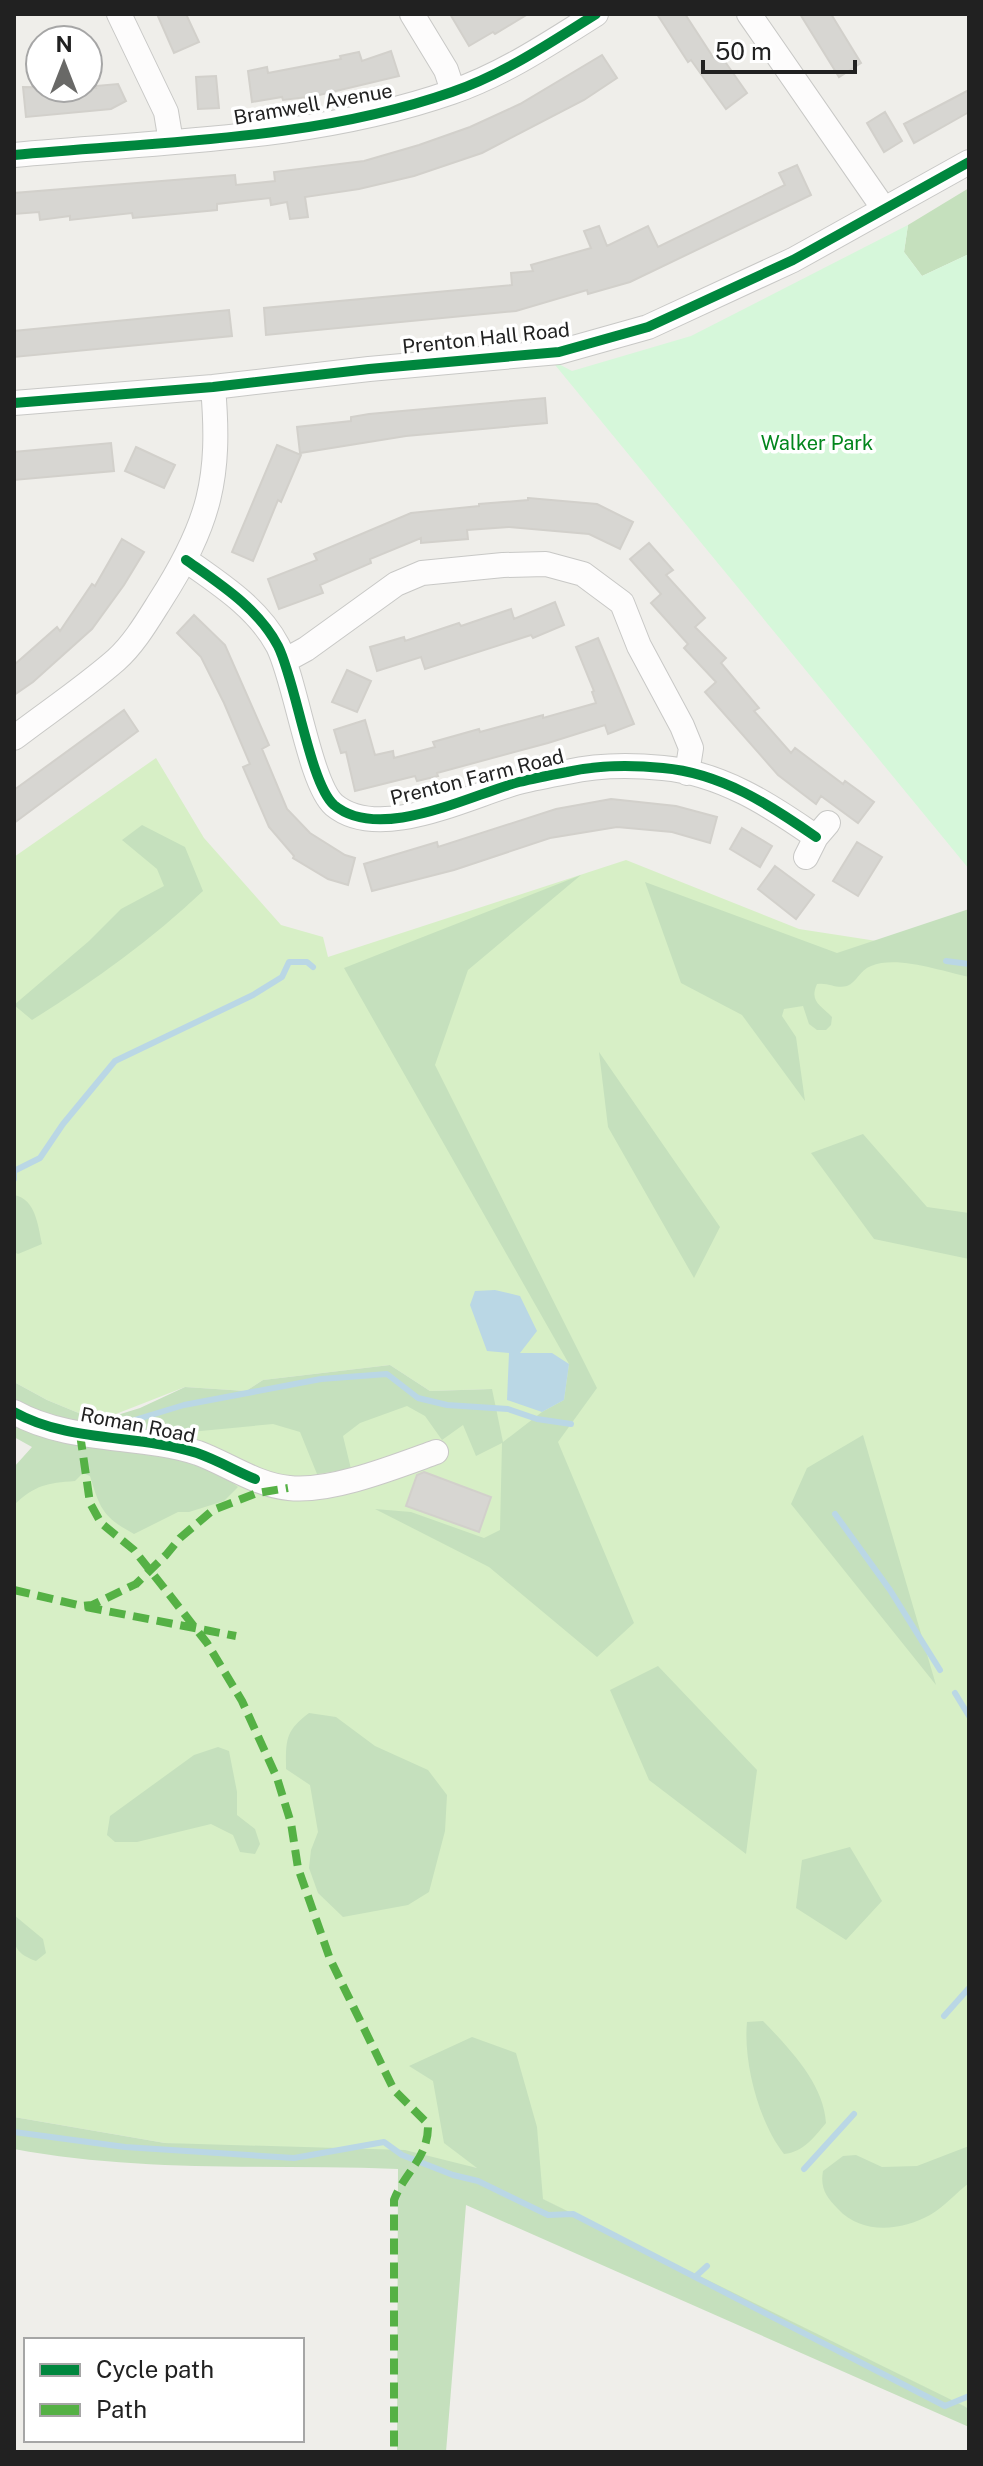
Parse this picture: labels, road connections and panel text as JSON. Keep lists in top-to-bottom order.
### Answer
{
  "streets": {
    "street": [
      "Bramwell Avenue",
      "Prenton Hall Road",
      "Prenton Farm Road",
      "Roman Road"
    ]
  },
  "parks": ["Walker Park"],
  "legend": ["Cycle path", "Path"],
  "scale_bar": "50 m",
  "north": "top"
}
